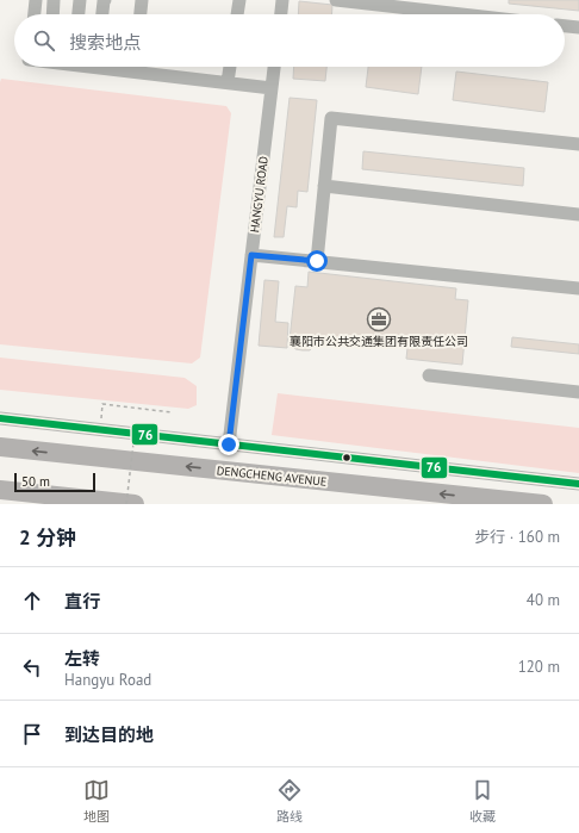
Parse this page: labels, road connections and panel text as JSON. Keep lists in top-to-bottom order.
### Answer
{
  "streets": {
    "highway": ["DENGCHENG AVENUE"],
    "street": ["HANGYU ROAD"]
  },
  "one_way": ["DENGCHENG AVENUE"],
  "places": {
    "office": ["襄阳市公共交通集团有限责任公司"]
  },
  "lines": ["transit line 76"],
  "scale_bar": "50 m",
  "page": {
    "search": "搜索地点",
    "scale": "50 m",
    "heading": ["2 分钟", "步行 · 160 m"],
    "list": [
      ["直行", "40 m"],
      ["左转", "Hangyu Road", "120 m"],
      "到达目的地"
    ],
    "nav": ["地图", "路线", "收藏"]
  }
}
